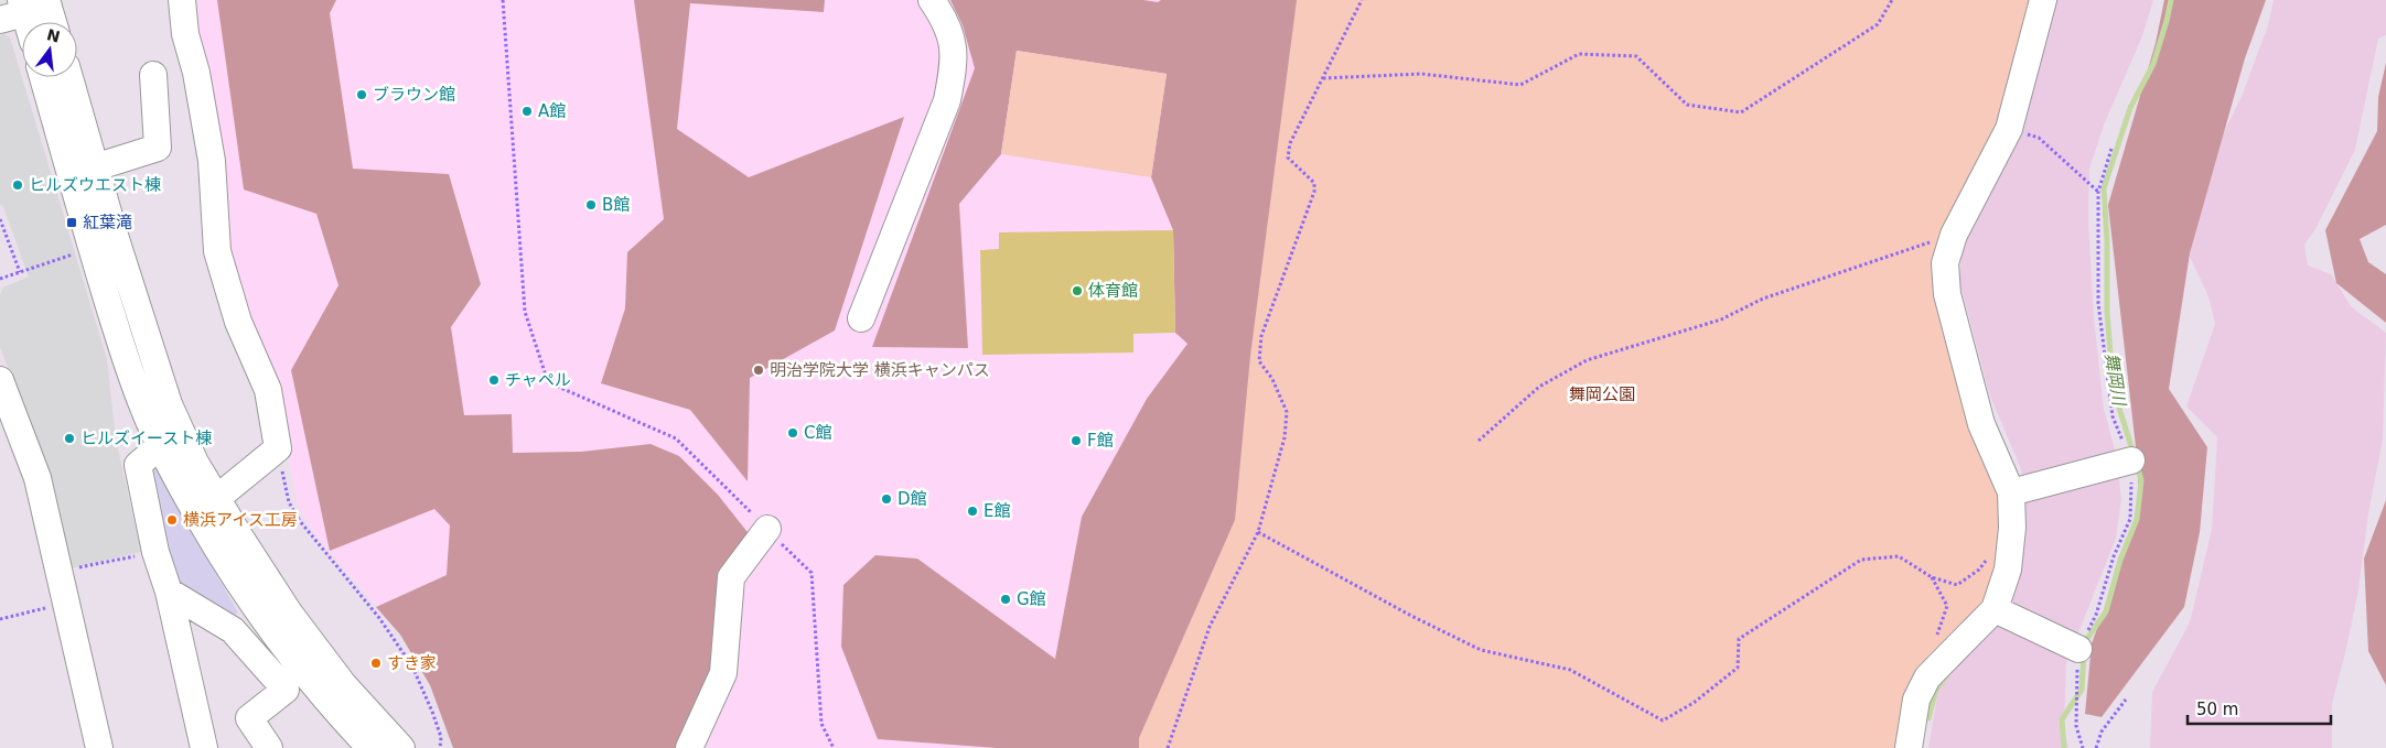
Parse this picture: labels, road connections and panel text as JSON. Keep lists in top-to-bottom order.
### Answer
{
  "water": ["舞岡川"],
  "parks": ["舞岡公園"],
  "places": {
    "other": [
      "ブラウン館",
      "A館",
      "ヒルズウエスト棟",
      "B館",
      "体育館",
      "明治学院大学 横浜キャンパス",
      "チャペル",
      "C館",
      "ヒルズイースト棟",
      "F館",
      "D館",
      "E館",
      "横浜アイス工房",
      "G館",
      "すき家"
    ],
    "transit": ["紅葉滝"]
  },
  "scale_bar": "50 m",
  "north": "top"
}
